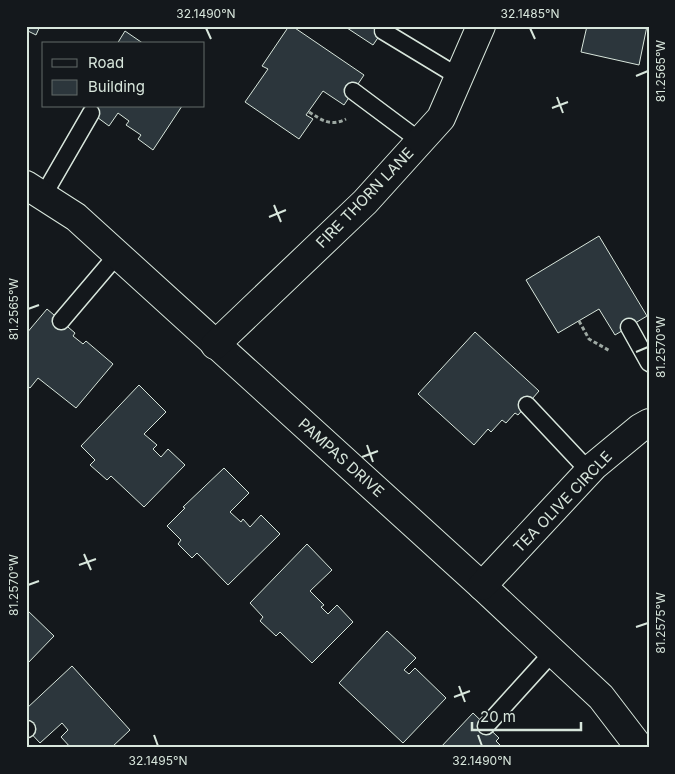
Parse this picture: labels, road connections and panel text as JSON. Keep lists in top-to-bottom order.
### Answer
{
  "streets": {
    "street": ["FIRE THORN LANE", "PAMPAS DRIVE", "TEA OLIVE CIRCLE"]
  },
  "crossings": [
    ["FIRE THORN LANE", "PAMPAS DRIVE"],
    ["PAMPAS DRIVE", "TEA OLIVE CIRCLE"]
  ],
  "legend": ["Road", "Building"],
  "scale_bar": "20 m",
  "coordinates": [
    "32.1490°N",
    "32.1485°N",
    "81.2565°W",
    "81.2570°W",
    "81.2575°W",
    "32.1495°N"
  ]
}
